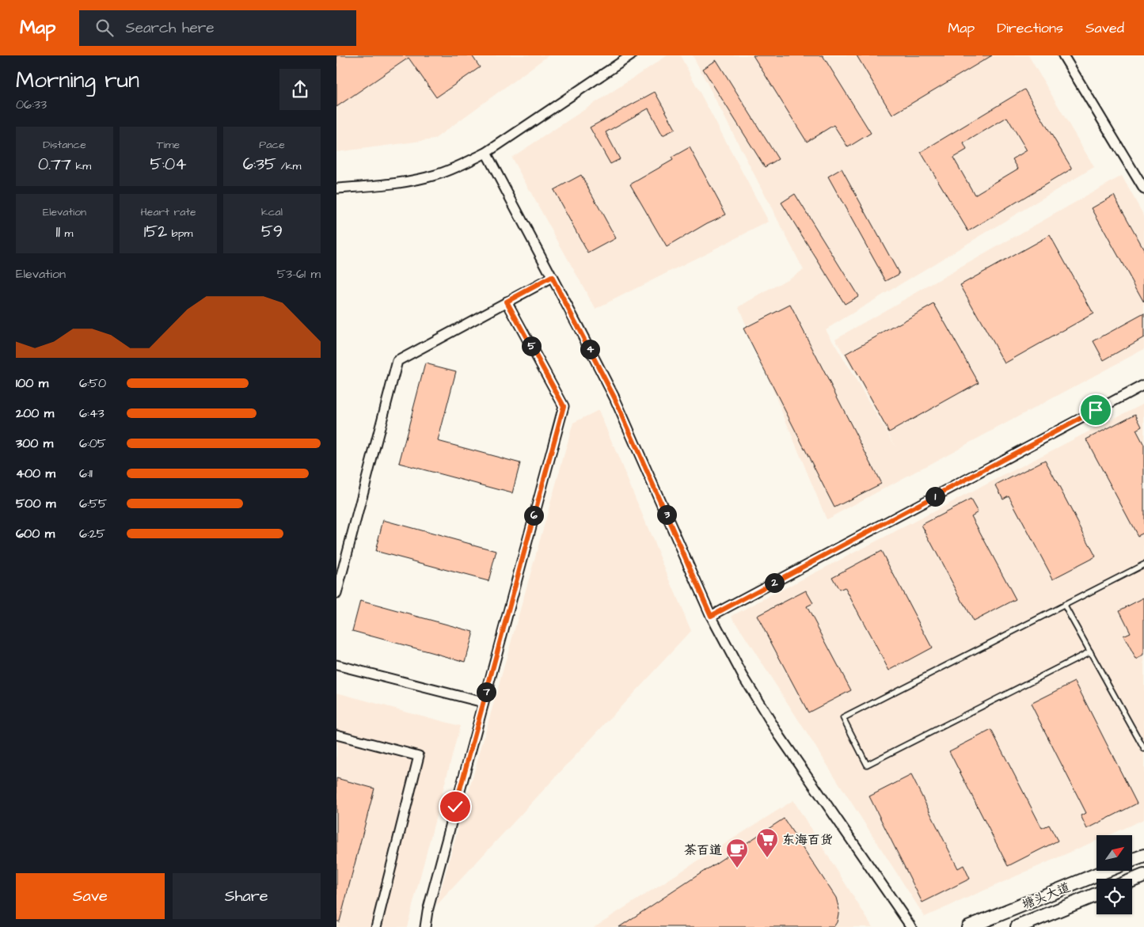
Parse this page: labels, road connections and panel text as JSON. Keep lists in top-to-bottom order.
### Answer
{
  "streets": {
    "main road": ["塘头大道"]
  },
  "places": {
    "supermarket": ["东海百货"],
    "cafe": ["茶百道"]
  },
  "north": "top right",
  "page": {
    "header": "Map",
    "search": "Search here",
    "nav": ["Map", "Directions", "Saved"],
    "heading": ["Morning run", "06:33"],
    "stats": [
      ["Distance", "0.77 km"],
      ["Time", "5:04"],
      ["Pace", "6:35 /km"],
      ["Elevation", "11 m"],
      ["Heart rate", "152 bpm"],
      ["kcal", "59"]
    ],
    "chart": ["Elevation", "53–61 m"],
    "pins": [
      "5",
      "4",
      "1",
      "3",
      "6",
      "2",
      "7"
    ],
    "list": [
      {
        "name": "100 m",
        "note": "6:50"
      },
      {
        "name": "200 m",
        "note": "6:43"
      },
      {
        "name": "300 m",
        "note": "6:05"
      },
      {
        "name": "400 m",
        "note": "6:11"
      },
      {
        "name": "500 m",
        "note": "6:55"
      },
      {
        "name": "600 m",
        "note": "6:25"
      }
    ],
    "buttons": ["Save", "Share"]
  }
}
